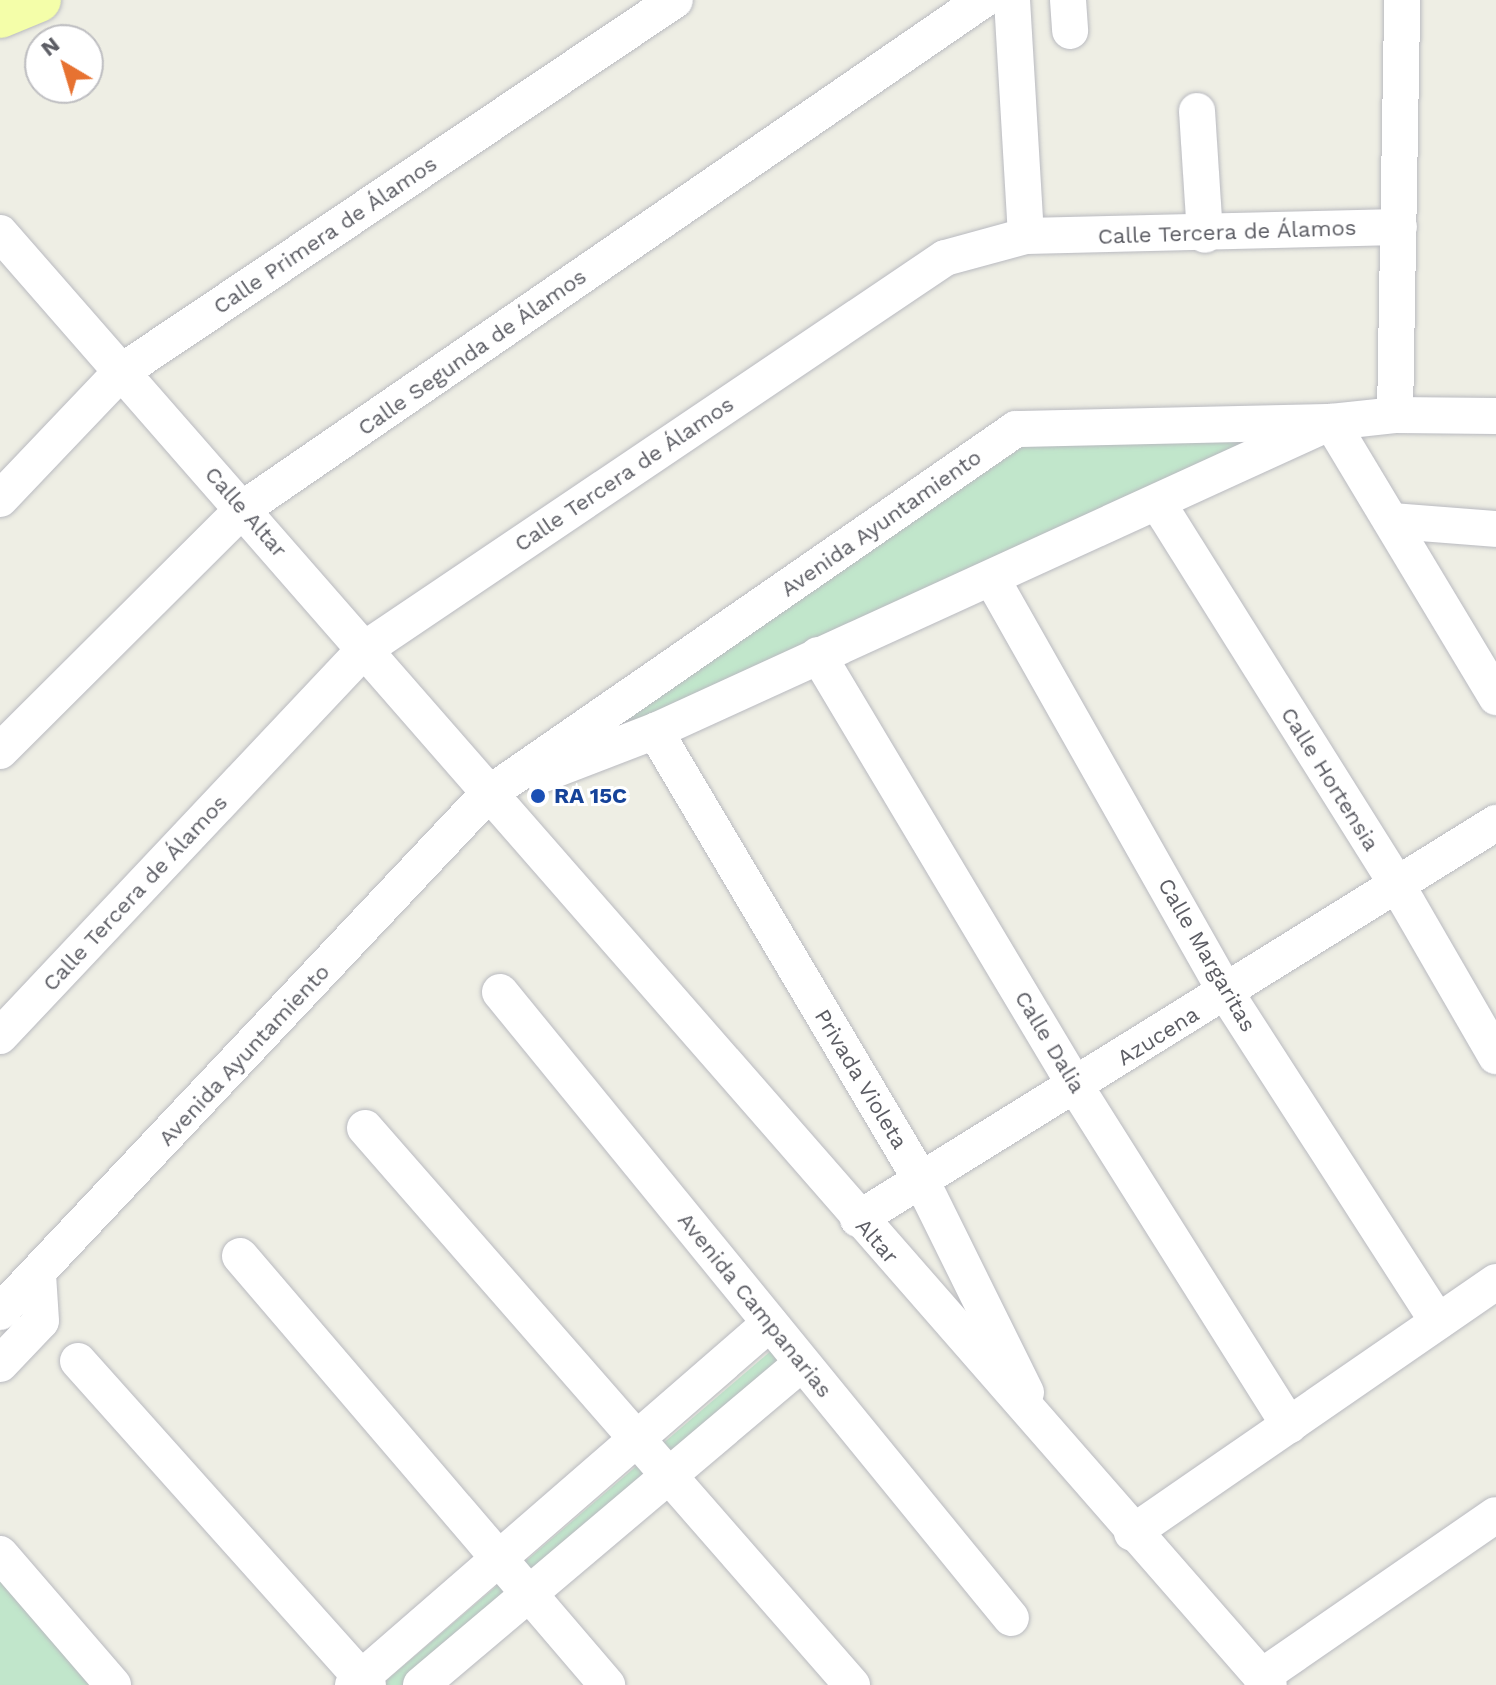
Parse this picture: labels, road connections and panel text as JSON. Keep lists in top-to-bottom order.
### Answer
{
  "streets": {
    "street": [
      "Calle Tercera de Álamos",
      "Calle Primera de Álamos",
      "Calle Segunda de Álamos",
      "Calle Altar",
      "Avenida Ayuntamiento",
      "Calle Hortensia",
      "Calle Margaritas",
      "Azucena",
      "Calle Dalia",
      "Privada Violeta",
      "Altar",
      "Avenida Campanarias"
    ]
  },
  "crossings": [
    ["Calle Tercera de Álamos", "Calle Altar"],
    ["Calle Primera de Álamos", "Calle Altar"],
    ["Calle Segunda de Álamos", "Calle Altar"],
    ["Calle Altar", "Avenida Ayuntamiento"],
    ["Calle Altar", "Altar"],
    ["Avenida Ayuntamiento", "Calle Hortensia"],
    ["Avenida Ayuntamiento", "Calle Margaritas"],
    ["Avenida Ayuntamiento", "Calle Dalia"],
    ["Avenida Ayuntamiento", "Privada Violeta"],
    ["Avenida Ayuntamiento", "Altar"],
    ["Calle Hortensia", "Azucena"],
    ["Calle Margaritas", "Azucena"],
    ["Azucena", "Calle Dalia"],
    ["Azucena", "Privada Violeta"],
    ["Azucena", "Altar"],
    ["Privada Violeta", "Altar"]
  ],
  "places": ["RA 15C"],
  "north": "top left"
}
